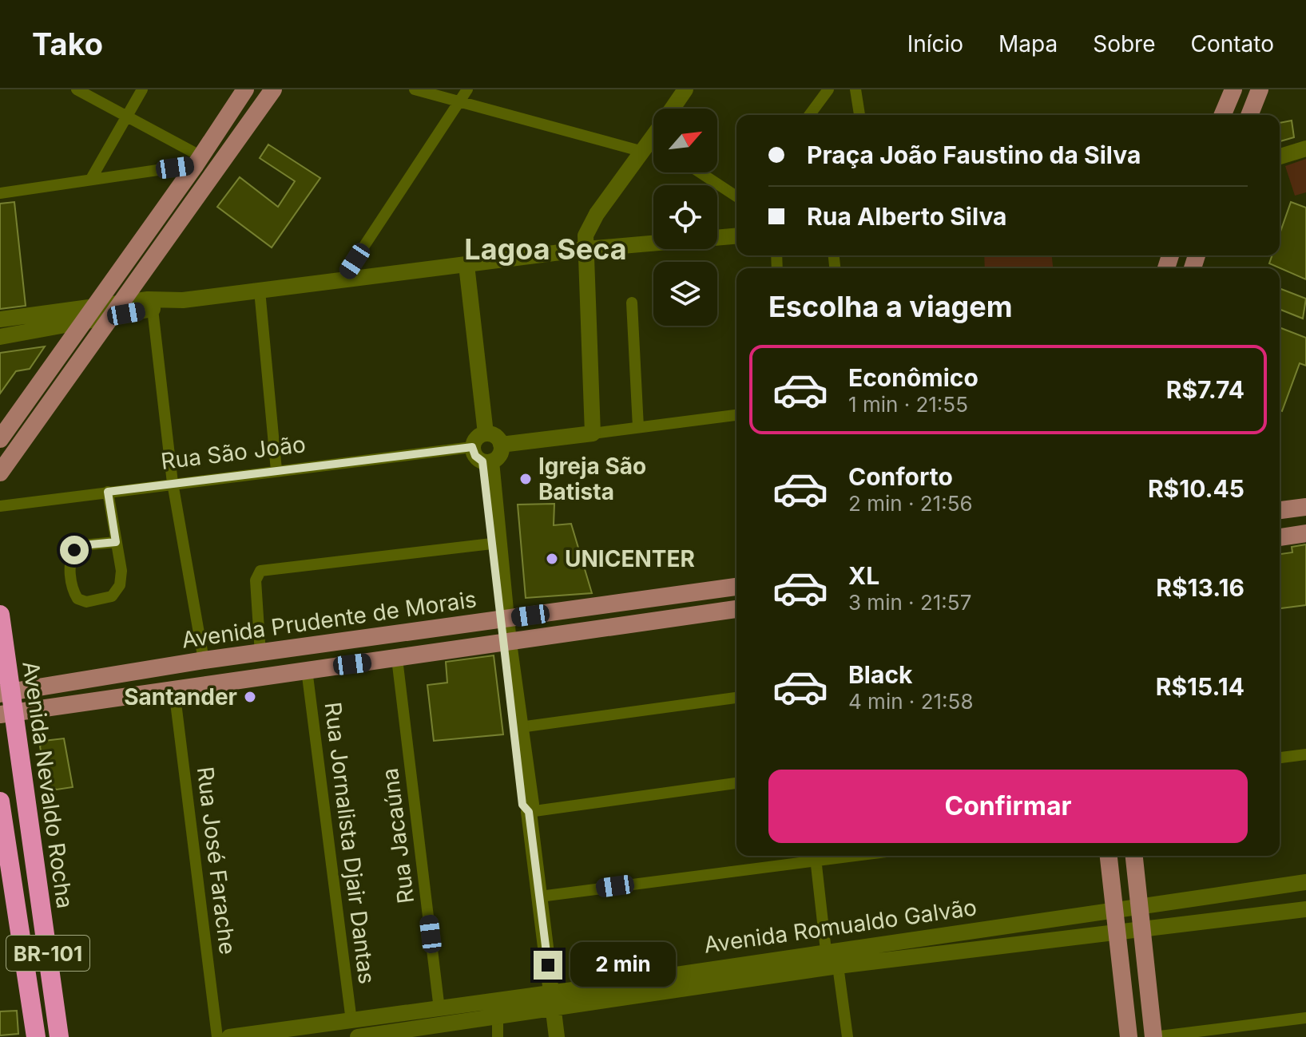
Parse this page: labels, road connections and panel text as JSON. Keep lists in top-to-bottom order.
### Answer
{
  "streets": {
    "highway": ["Avenida Nevaldo Rocha", "BR-101"],
    "main road": ["Avenida Prudente de Morais", "Avenida Romualdo Galvão"],
    "street": [
      "Rua São João",
      "Rua Jacaúna",
      "Rua Jornalista Djair Dantas",
      "Rua José Farache"
    ]
  },
  "crossings": [
    ["Avenida Prudente de Morais", "Avenida Nevaldo Rocha"],
    ["Avenida Prudente de Morais", "Rua Jacaúna"],
    ["Avenida Prudente de Morais", "Rua Jornalista Djair Dantas"],
    ["Avenida Prudente de Morais", "Rua José Farache"],
    ["Rua Jacaúna", "Avenida Romualdo Galvão"],
    ["Rua Jornalista Djair Dantas", "Avenida Romualdo Galvão"]
  ],
  "districts": ["Lagoa Seca"],
  "places": ["Igreja São Batista", "UNICENTER", "Santander"],
  "north": "top right",
  "page": {
    "header": "Tako",
    "nav": [
      "Início",
      "Mapa",
      "Sobre",
      "Contato"
    ],
    "banner": ["Praça João Faustino da Silva", "Rua Alberto Silva"],
    "heading": "Escolha a viagem",
    "list": [
      {
        "name": "Econômico",
        "note": "1 min · 21:55",
        "value": "R$7.74"
      },
      {
        "name": "Conforto",
        "note": "2 min · 21:56",
        "value": "R$10.45"
      },
      {
        "name": "XL",
        "note": "3 min · 21:57",
        "value": "R$13.16"
      },
      {
        "name": "Black",
        "note": "4 min · 21:58",
        "value": "R$15.14"
      }
    ],
    "buttons": "Confirmar",
    "bubble": "2 min"
  }
}
